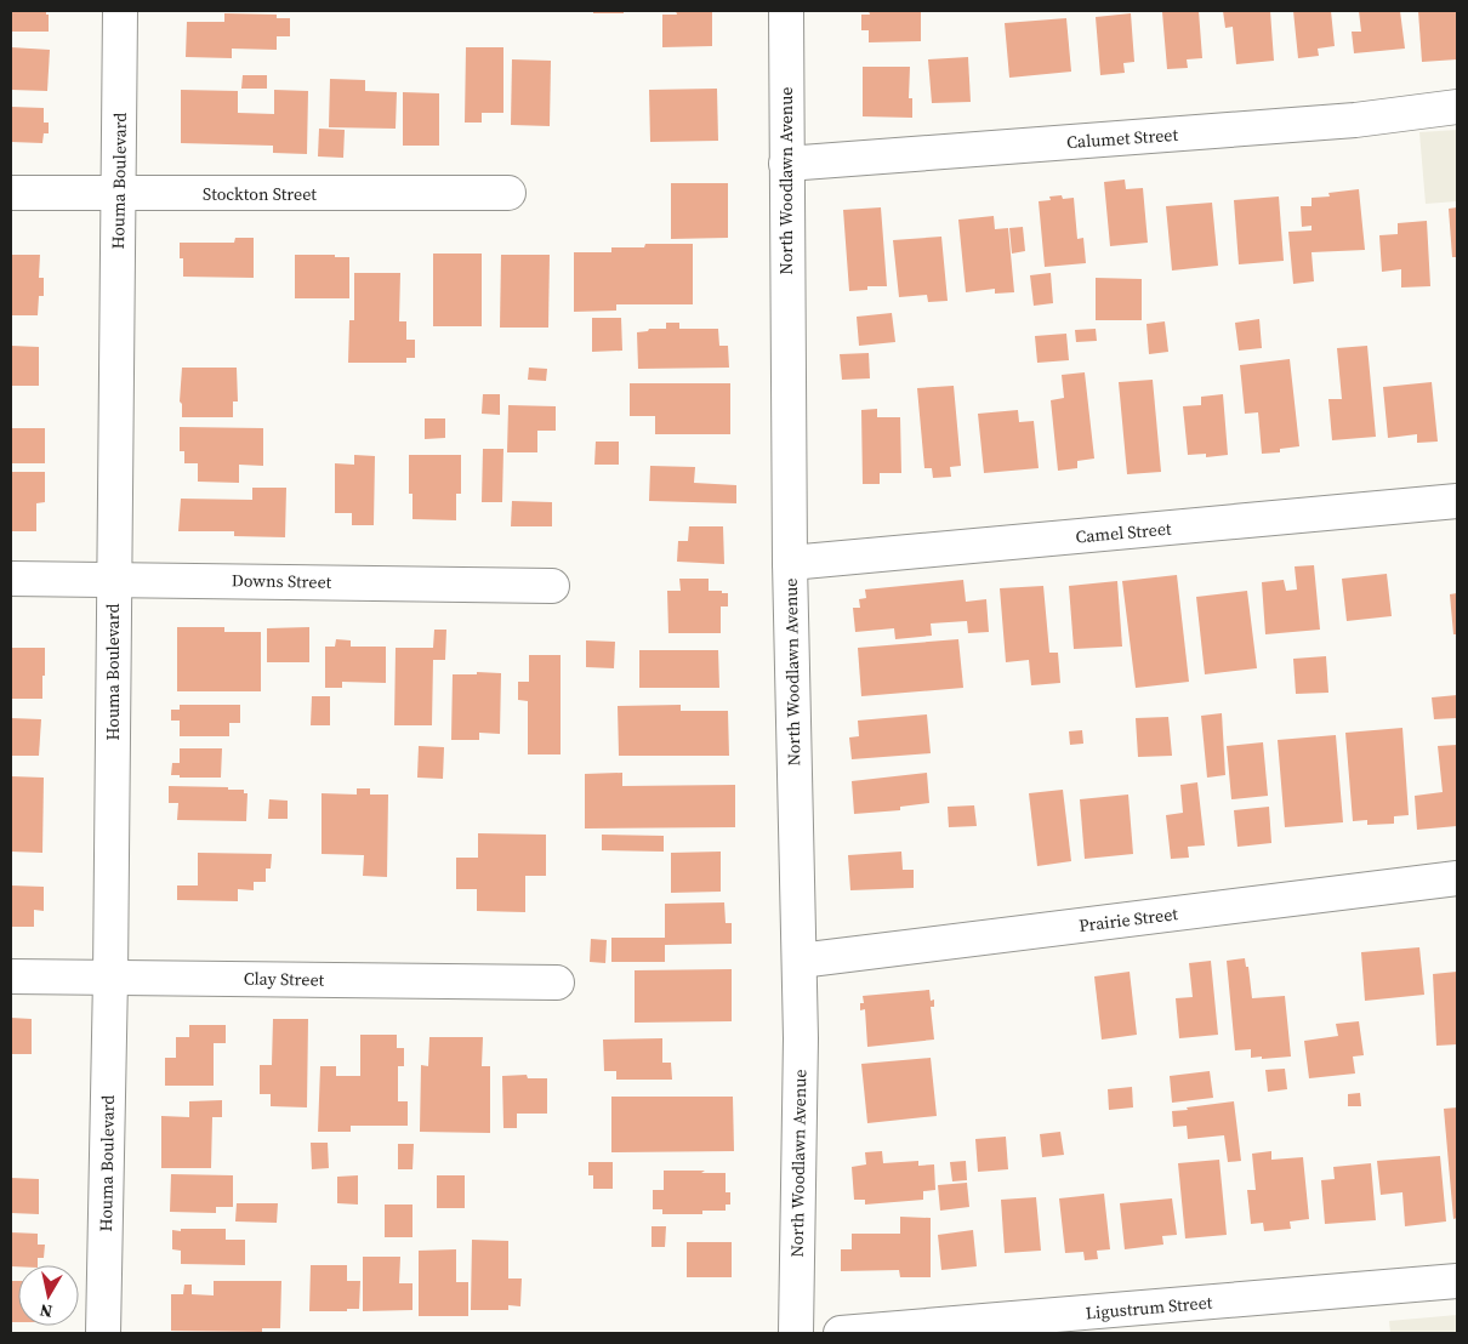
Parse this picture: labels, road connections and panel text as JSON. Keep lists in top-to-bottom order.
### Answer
{
  "streets": {
    "street": [
      "Calumet Street",
      "Houma Boulevard",
      "North Woodlawn Avenue",
      "Stockton Street",
      "Camel Street",
      "Downs Street",
      "Prairie Street",
      "Clay Street",
      "Ligustrum Street"
    ]
  },
  "crossings": [
    ["Calumet Street", "North Woodlawn Avenue"],
    ["Houma Boulevard", "Stockton Street"],
    ["Houma Boulevard", "Downs Street"],
    ["Houma Boulevard", "Clay Street"],
    ["North Woodlawn Avenue", "Camel Street"],
    ["North Woodlawn Avenue", "Prairie Street"]
  ],
  "north": "bottom"
}
